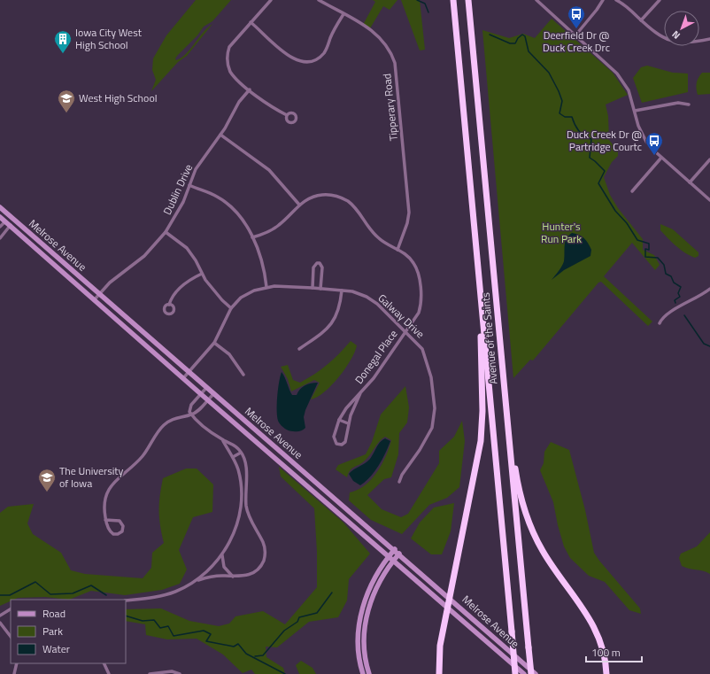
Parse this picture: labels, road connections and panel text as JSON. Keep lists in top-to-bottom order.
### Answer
{
  "streets": {
    "highway": ["Avenue of the Saints"],
    "main road": ["Melrose Avenue"],
    "street": [
      "Tipperary Road",
      "Dublin Drive",
      "Galway Drive",
      "Donegal Place"
    ]
  },
  "crossings": [
    ["Tipperary Road", "Donegal Place"],
    ["Dublin Drive", "Melrose Avenue"],
    ["Melrose Avenue", "Galway Drive"],
    ["Galway Drive", "Donegal Place"]
  ],
  "parks": ["Hunter's Run Park"],
  "places": {
    "bus stop": ["Deerfield Dr @ Duck Creek Drc", "Duck Creek Dr @ Partridge Courtc"],
    "building": ["Iowa City West High School"],
    "school or university": ["West High School", "The University of Iowa"]
  },
  "legend": ["Road", "Park", "Water"],
  "scale_bar": "100 m",
  "north": "bottom left"
}
